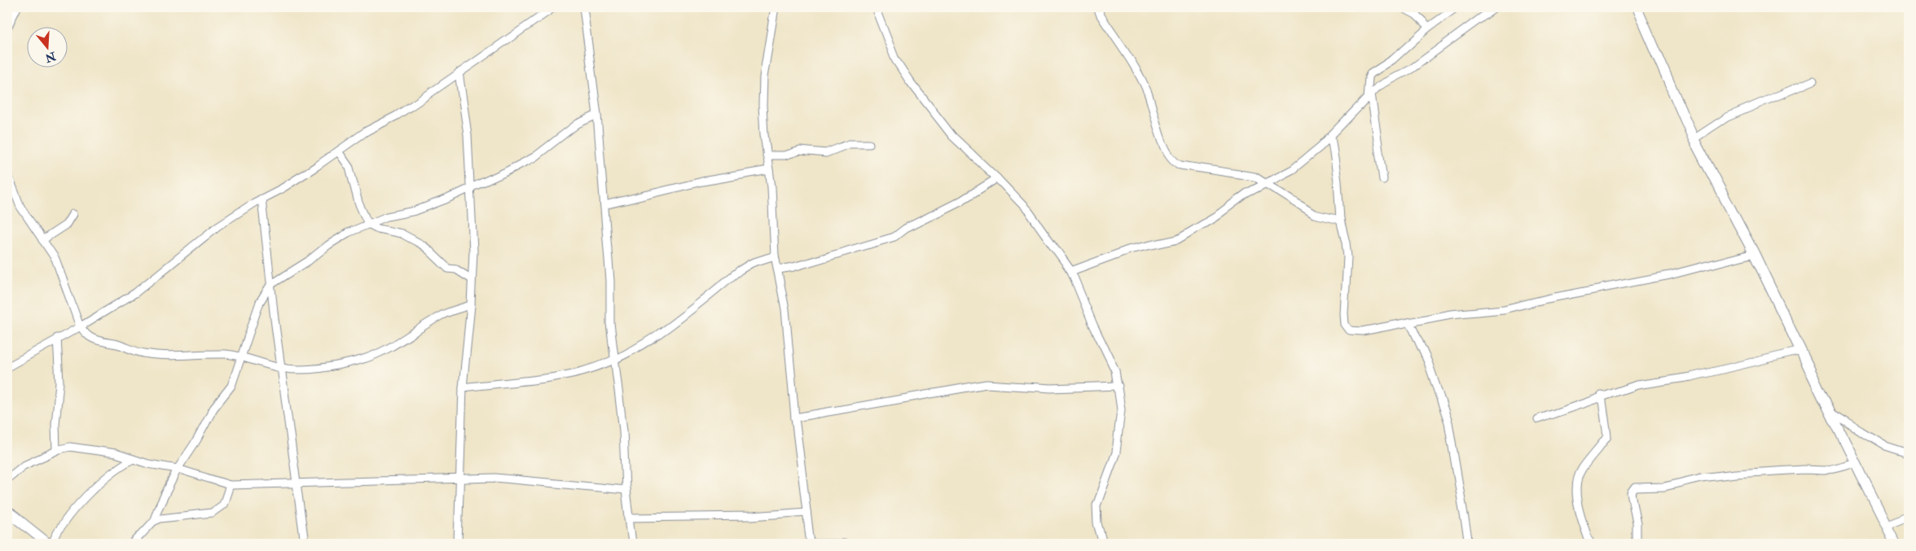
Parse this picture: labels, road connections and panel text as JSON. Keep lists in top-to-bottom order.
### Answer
{
  "north": "bottom"
}
